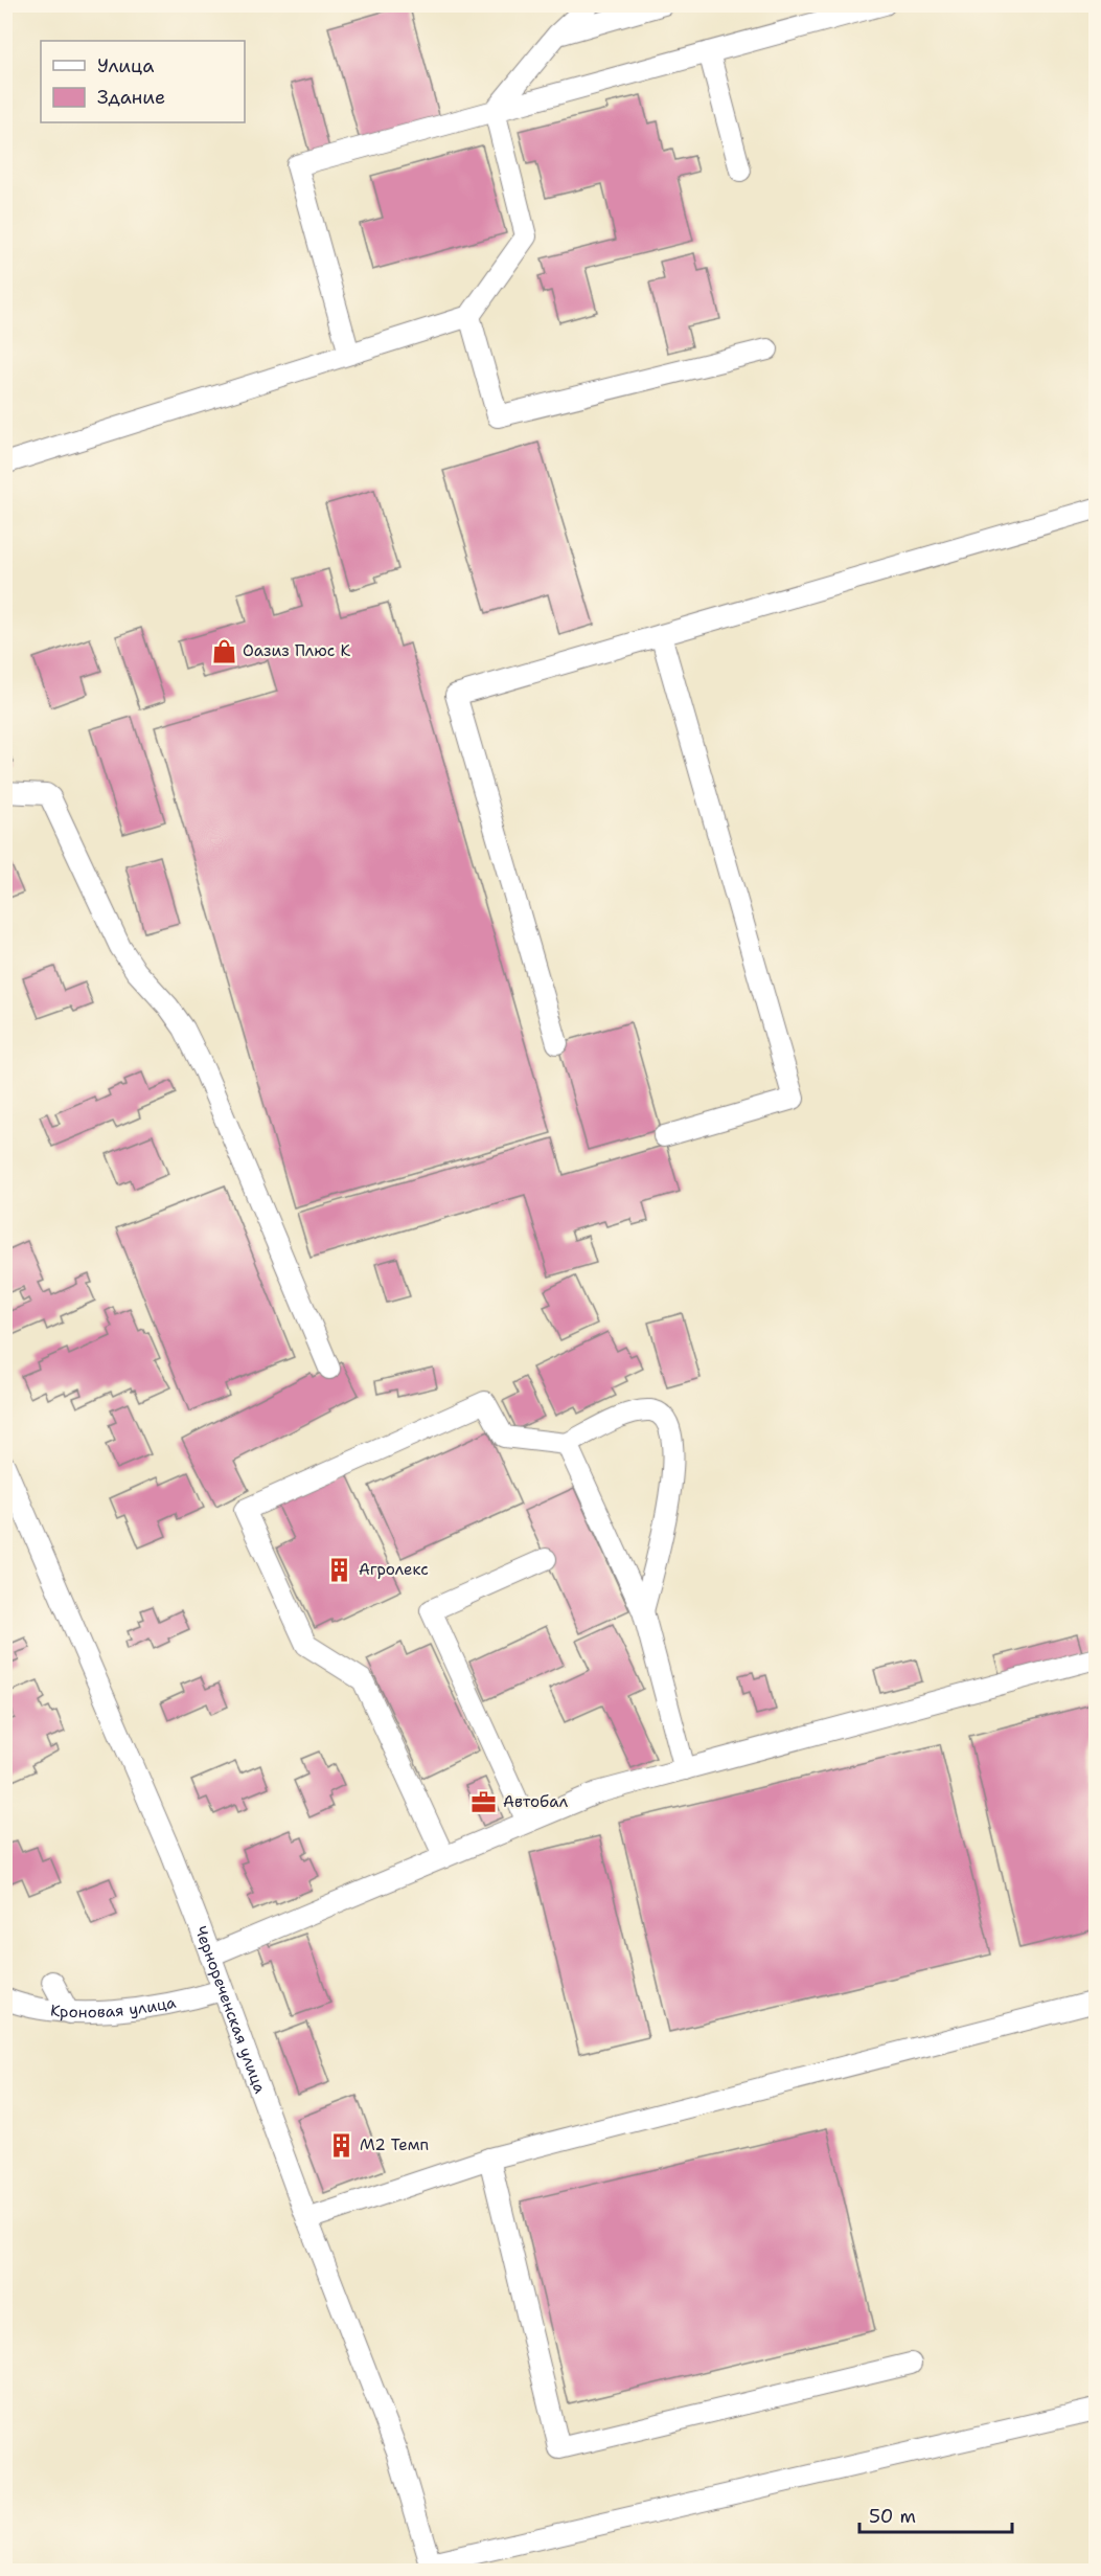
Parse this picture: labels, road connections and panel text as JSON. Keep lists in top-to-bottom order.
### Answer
{
  "streets": {
    "street": ["Кроновая улица", "Чернореченская улица"]
  },
  "crossings": [
    ["Кроновая улица", "Чернореченская улица"]
  ],
  "places": {
    "shop": ["Оазиз Плюс К"],
    "building": ["Агролекс", "М2 Темп"],
    "office": ["Автобал"]
  },
  "legend": ["Улица", "Здание"],
  "scale_bar": "50 m"
}
